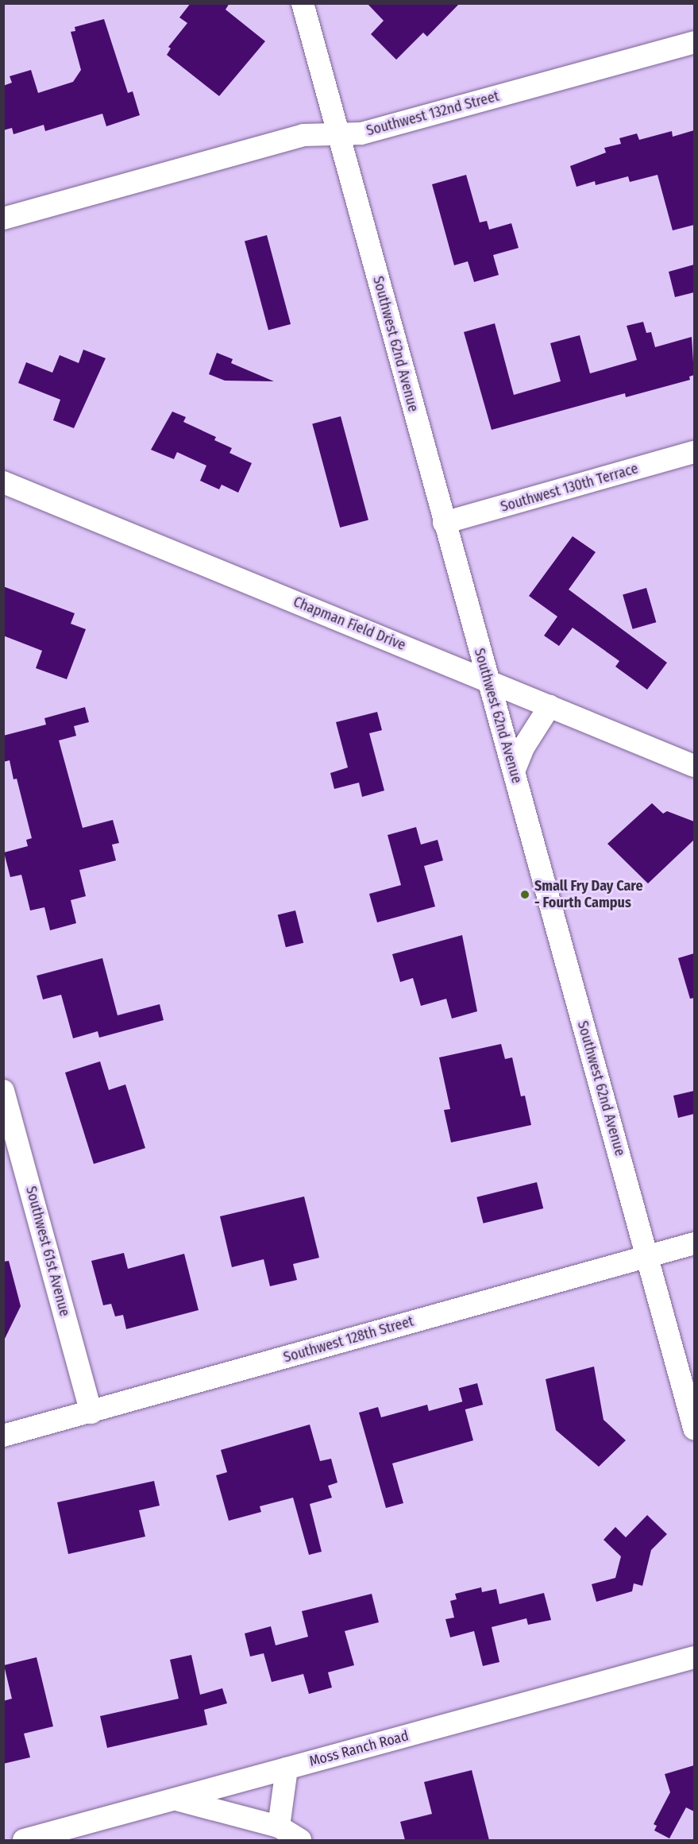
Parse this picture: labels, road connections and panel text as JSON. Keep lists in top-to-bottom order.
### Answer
{
  "streets": {
    "street": [
      "Southwest 132nd Street",
      "Southwest 62nd Avenue",
      "Southwest 130th Terrace",
      "Chapman Field Drive",
      "Southwest 61st Avenue",
      "Southwest 128th Street",
      "Moss Ranch Road"
    ]
  },
  "crossings": [
    ["Southwest 132nd Street", "Southwest 62nd Avenue"],
    ["Southwest 62nd Avenue", "Southwest 130th Terrace"],
    ["Southwest 62nd Avenue", "Chapman Field Drive"],
    ["Southwest 62nd Avenue", "Southwest 128th Street"],
    ["Southwest 61st Avenue", "Southwest 128th Street"]
  ],
  "places": ["Small Fry Day Care - Fourth Campus"]
}
